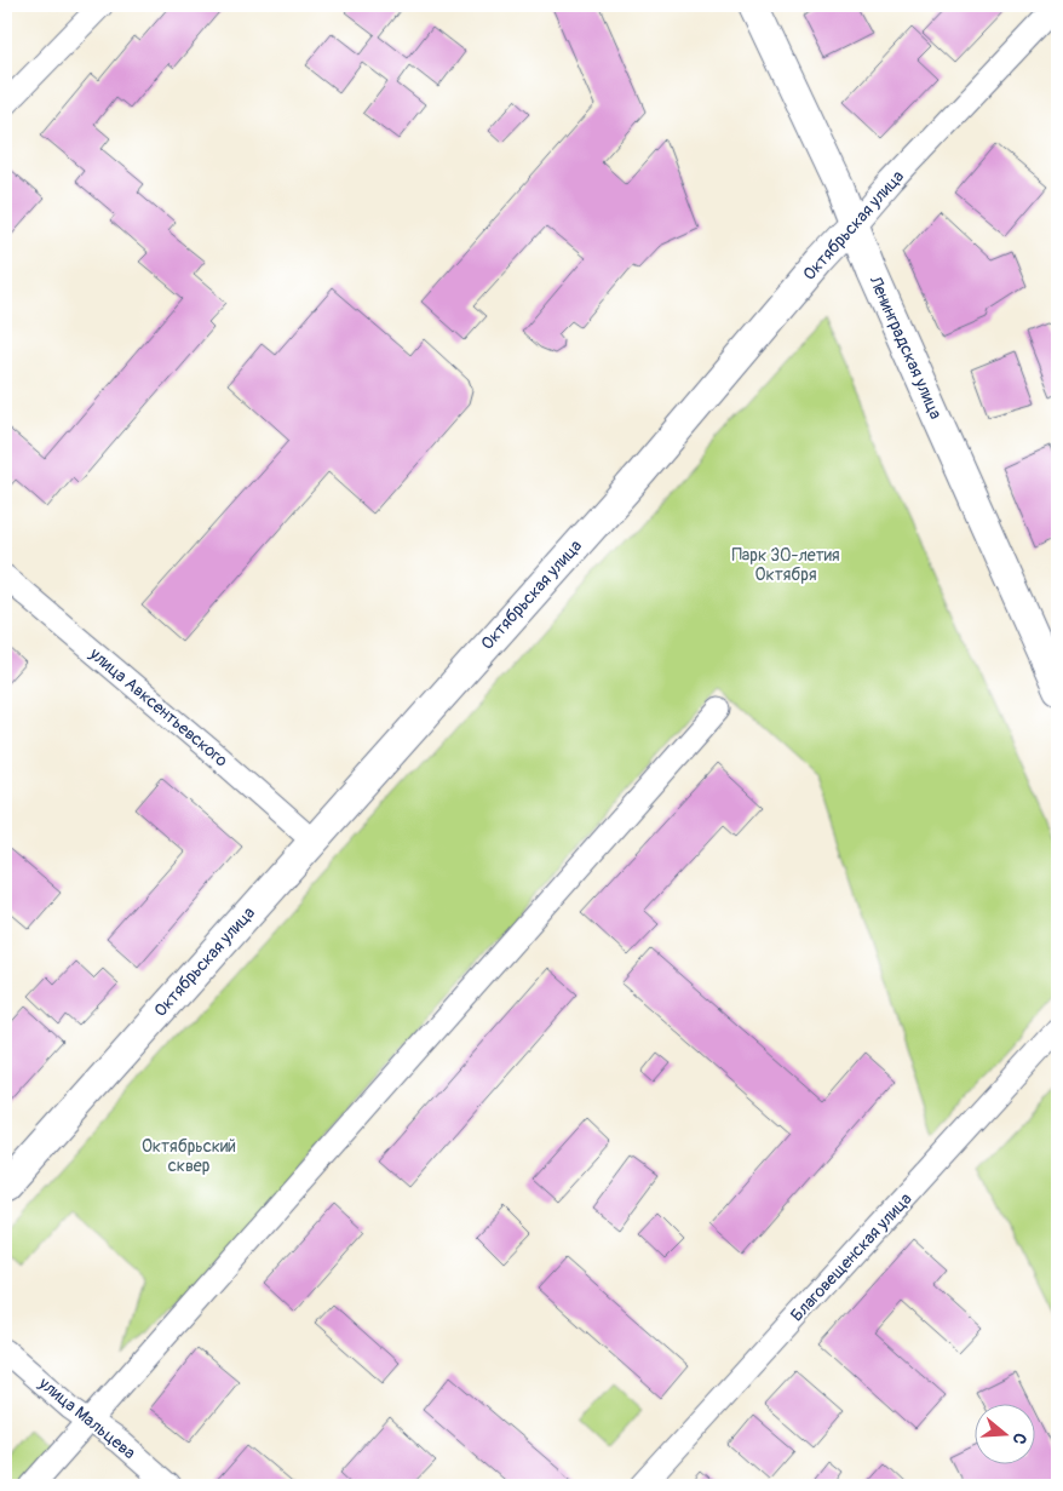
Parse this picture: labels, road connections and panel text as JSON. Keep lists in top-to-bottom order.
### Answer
{
  "streets": {
    "main road": ["Октябрьская улица", "Ленинградская улица"],
    "street": ["улица Авксентьевского", "Благовещенская улица", "улица Мальцева"]
  },
  "crossings": [
    ["Октябрьская улица", "Ленинградская улица"],
    ["Октябрьская улица", "улица Авксентьевского"]
  ],
  "parks": ["Парк 30-летия Октября", "Октябрьский сквер"],
  "north": "right"
}
